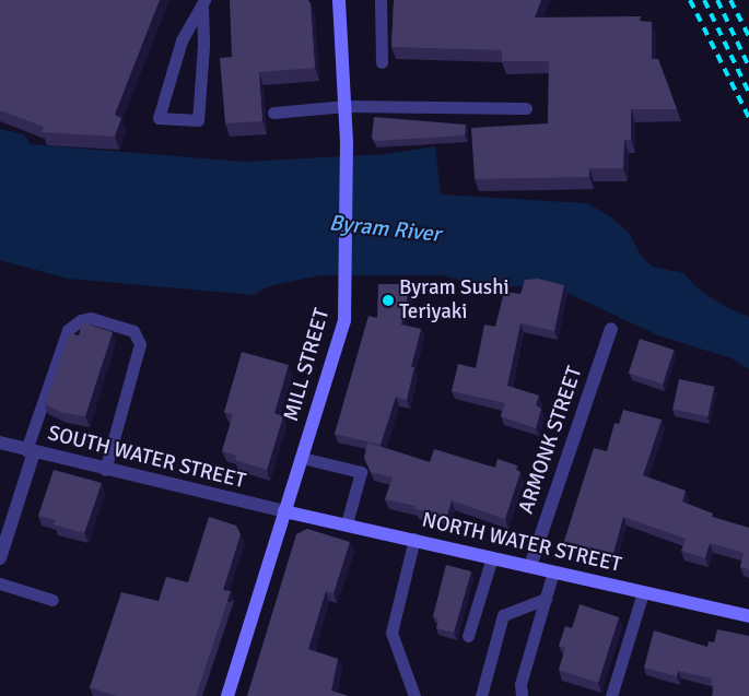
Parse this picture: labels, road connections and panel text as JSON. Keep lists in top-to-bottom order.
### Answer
{
  "streets": {
    "street": [
      "MILL STREET",
      "ARMONK STREET",
      "SOUTH WATER STREET",
      "NORTH WATER STREET"
    ]
  },
  "crossings": [
    ["MILL STREET", "SOUTH WATER STREET"],
    ["MILL STREET", "NORTH WATER STREET"],
    ["ARMONK STREET", "NORTH WATER STREET"],
    ["SOUTH WATER STREET", "NORTH WATER STREET"]
  ],
  "water": ["Byram River"],
  "places": ["Byram Sushi Teriyaki"]
}
